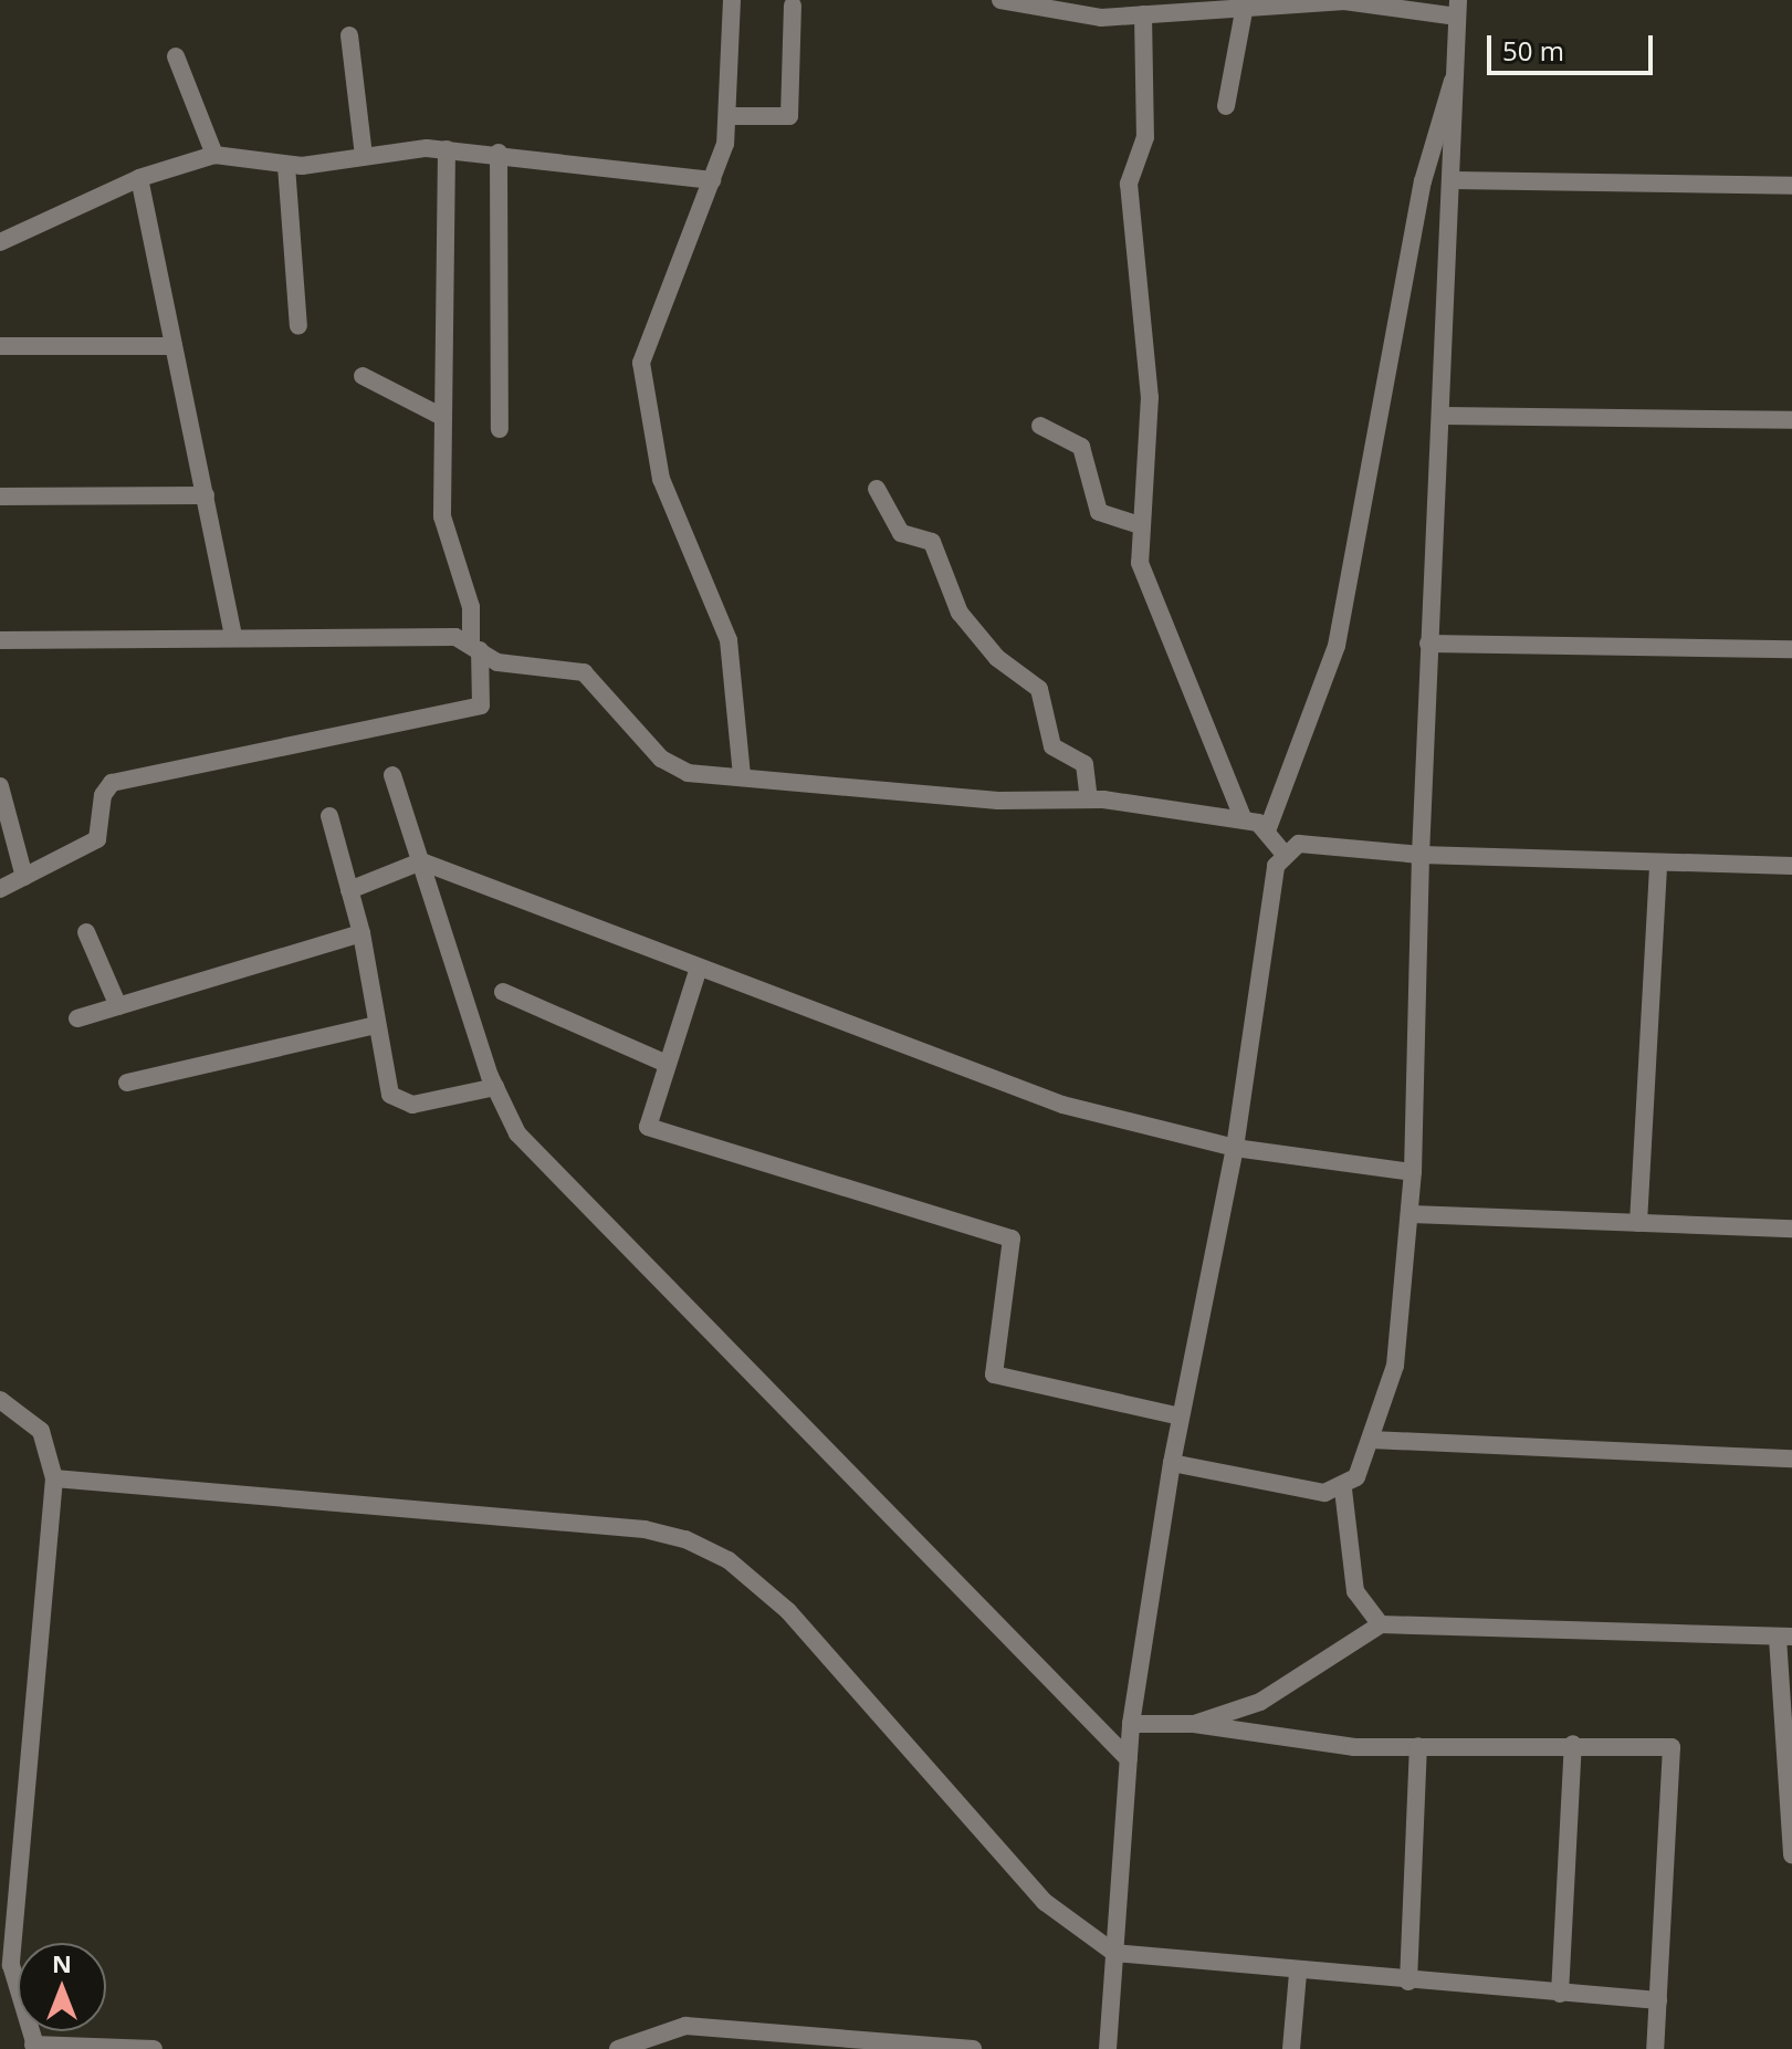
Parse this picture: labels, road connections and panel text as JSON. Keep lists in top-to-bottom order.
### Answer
{
  "scale_bar": "50 m",
  "north": "top"
}
